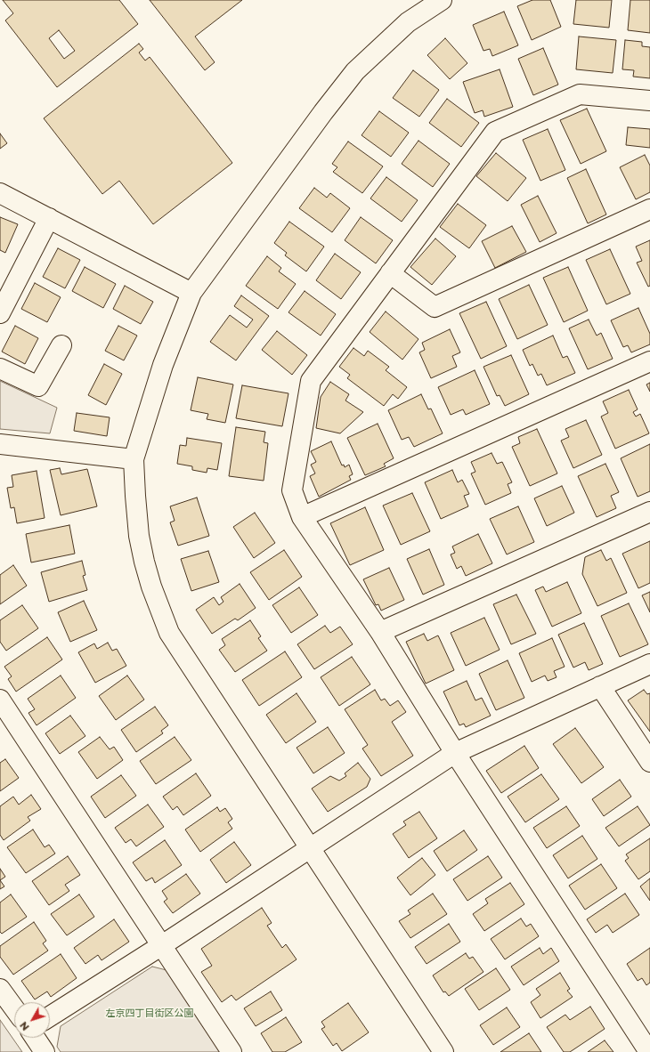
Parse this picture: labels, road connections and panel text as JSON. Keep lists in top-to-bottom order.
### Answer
{
  "parks": ["左京四丁目街区公園"],
  "north": "bottom left"
}
